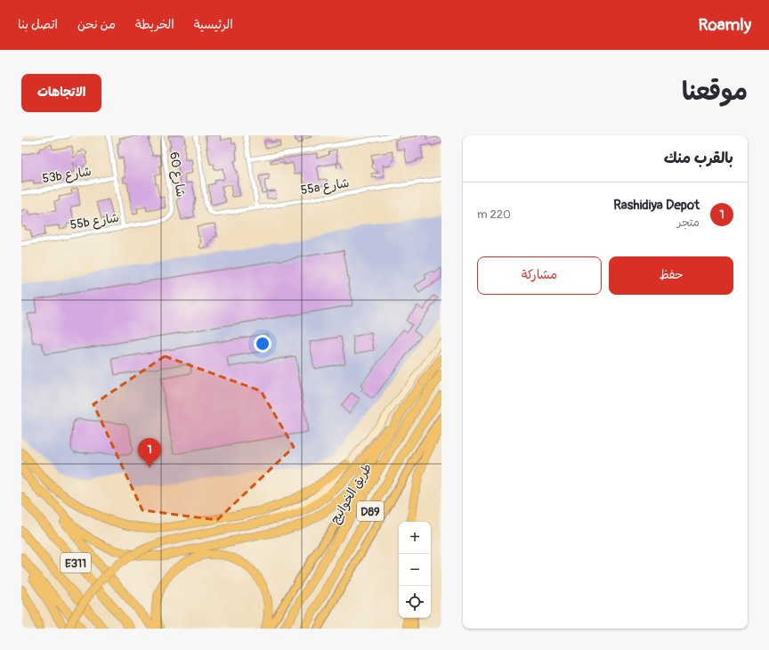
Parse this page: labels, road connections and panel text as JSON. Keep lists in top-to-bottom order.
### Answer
{
  "streets": {
    "highway": ["طريق الخوانيج", "D89", "E311"],
    "street": [
      "53b شارع",
      "شارع 60",
      "55a شارع",
      "55b شارع"
    ]
  },
  "crossings": [
    ["شارع 60", "55b شارع"]
  ],
  "page": {
    "header": "Roamly",
    "nav": [
      "الرئيسية",
      "الخريطة",
      "من نحن",
      "اتصل بنا"
    ],
    "title": "موقعنا",
    "buttons": [
      "الاتجاهات",
      ["حفظ", "مشاركة"]
    ],
    "heading": "بالقرب منك",
    "list": [
      {
        "mark": "1",
        "name": "Rashidiya Depot",
        "note": "متجر",
        "value": "220 m"
      }
    ],
    "pins": "1",
    "map_buttons": ["+", "−"]
  }
}
